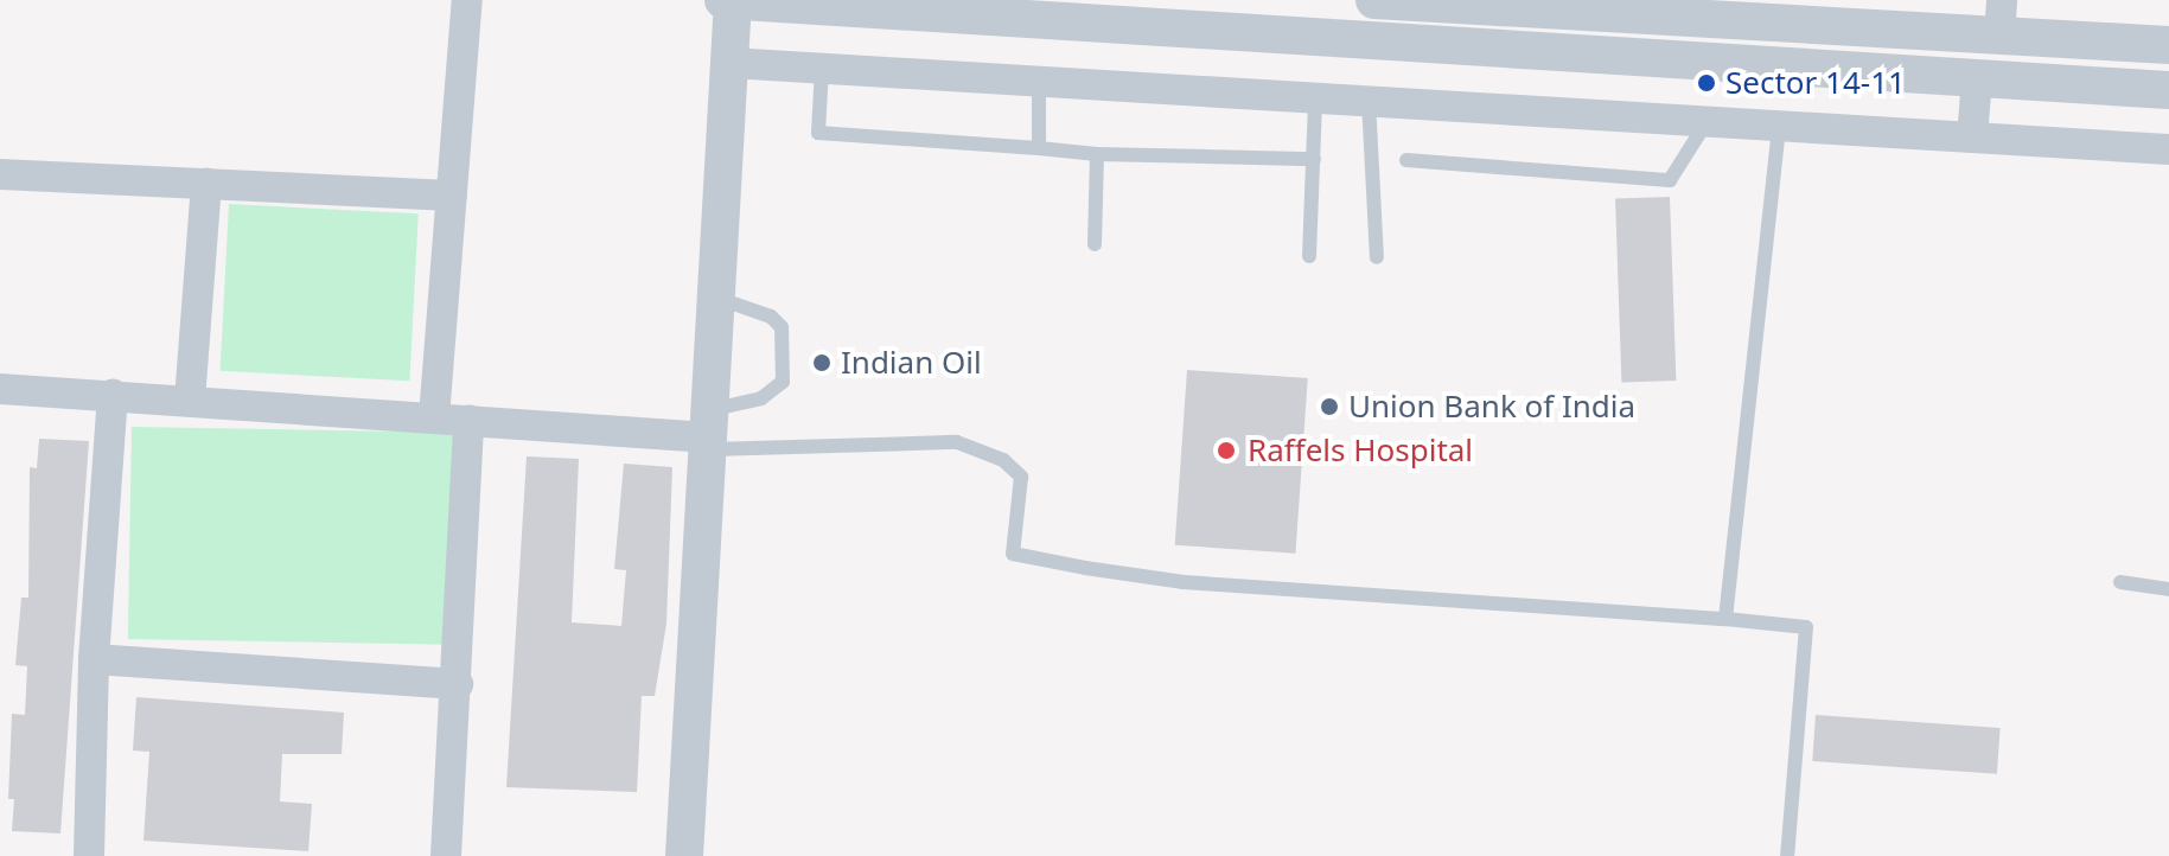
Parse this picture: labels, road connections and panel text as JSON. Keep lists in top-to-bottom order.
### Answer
{
  "places": [
    "Sector 14-11",
    "Indian Oil",
    "Union Bank of India",
    "Raffels Hospital"
  ]
}
